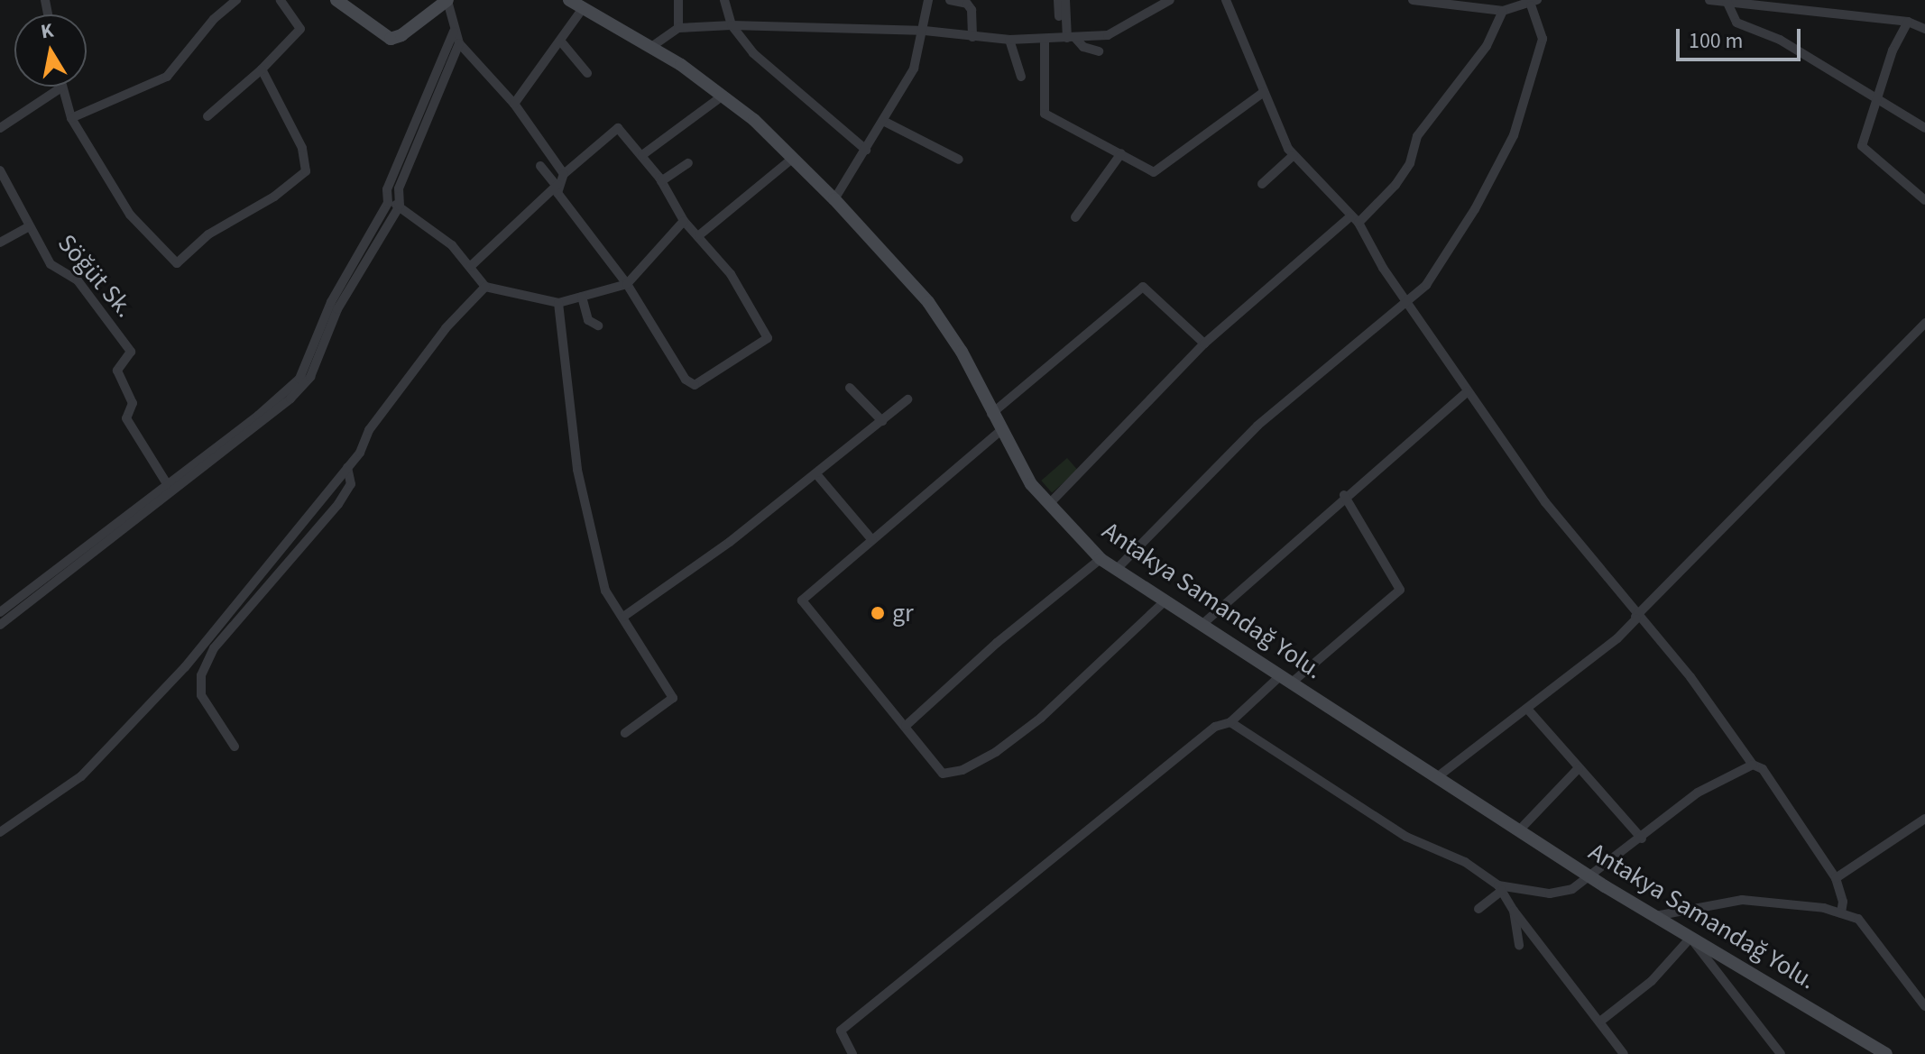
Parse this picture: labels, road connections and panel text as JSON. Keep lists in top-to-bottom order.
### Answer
{
  "streets": {
    "street": ["Söğüt Sk.", "Antakya Samandağ Yolu."]
  },
  "places": ["gr"],
  "scale_bar": "100 m",
  "north": "top"
}
